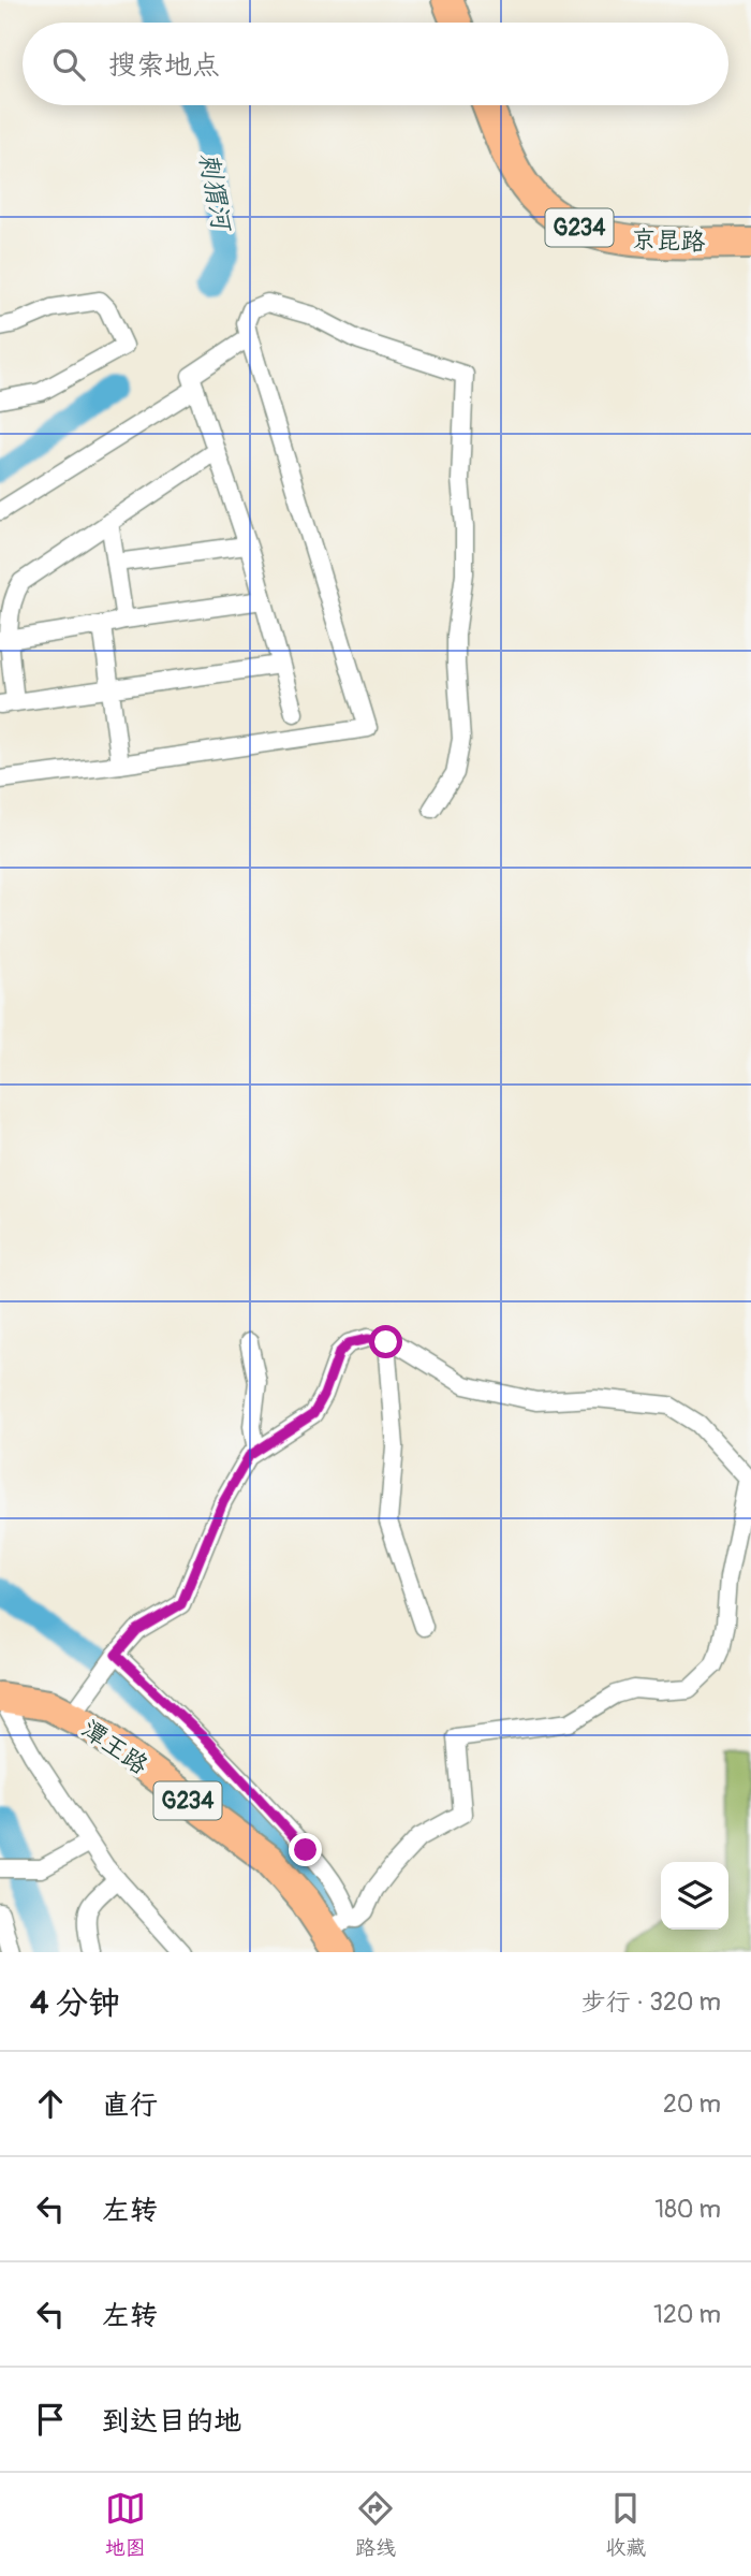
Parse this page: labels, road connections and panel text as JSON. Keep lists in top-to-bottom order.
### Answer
{
  "streets": {
    "highway": ["G234", "京昆路", "潭王路"]
  },
  "water": ["刺猬河"],
  "page": {
    "search": "搜索地点",
    "heading": ["4 分钟", "步行 · 320 m"],
    "list": [
      ["直行", "20 m"],
      ["左转", "180 m"],
      ["左转", "120 m"],
      "到达目的地"
    ],
    "nav": ["地图", "路线", "收藏"]
  }
}
